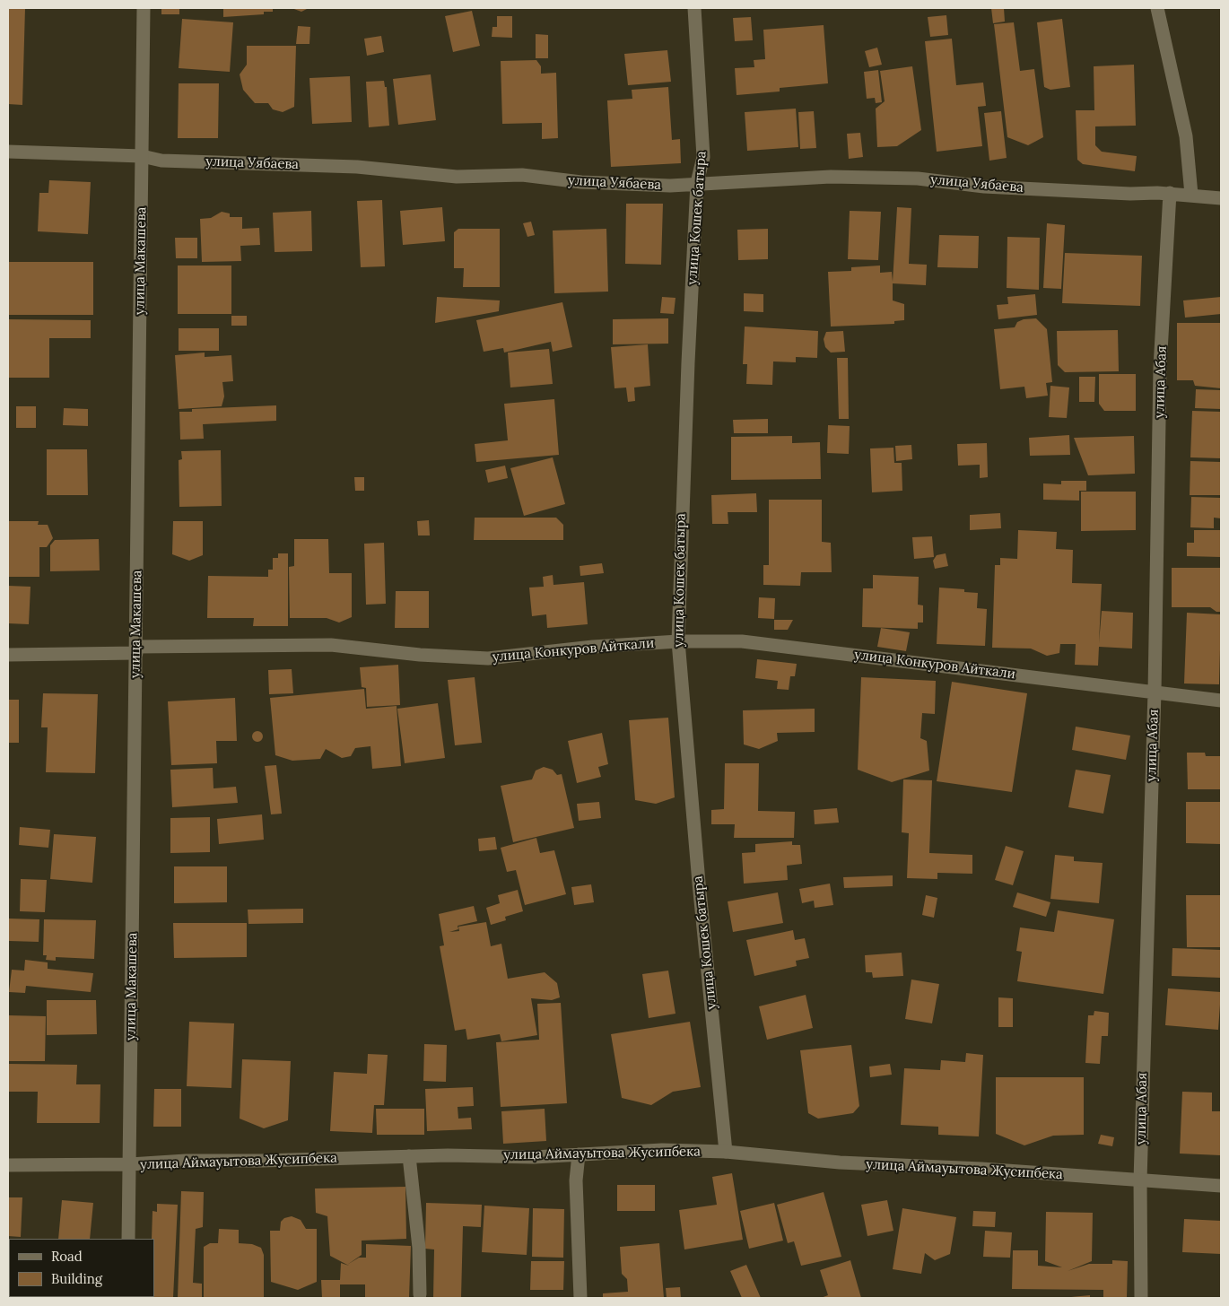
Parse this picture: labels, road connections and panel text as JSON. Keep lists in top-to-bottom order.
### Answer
{
  "streets": {
    "street": [
      "улица Уябаева",
      "улица Кошек батыра",
      "улица Макашева",
      "улица Абая",
      "улица Конкуров Айткали",
      "улица Аймауытова Жусипбека"
    ]
  },
  "crossings": [
    ["улица Уябаева", "улица Кошек батыра"],
    ["улица Уябаева", "улица Макашева"],
    ["улица Уябаева", "улица Абая"],
    ["улица Кошек батыра", "улица Конкуров Айткали"],
    ["улица Кошек батыра", "улица Аймауытова Жусипбека"],
    ["улица Макашева", "улица Конкуров Айткали"],
    ["улица Макашева", "улица Аймауытова Жусипбека"],
    ["улица Абая", "улица Конкуров Айткали"],
    ["улица Абая", "улица Аймауытова Жусипбека"]
  ],
  "legend": ["Road", "Building"]
}
